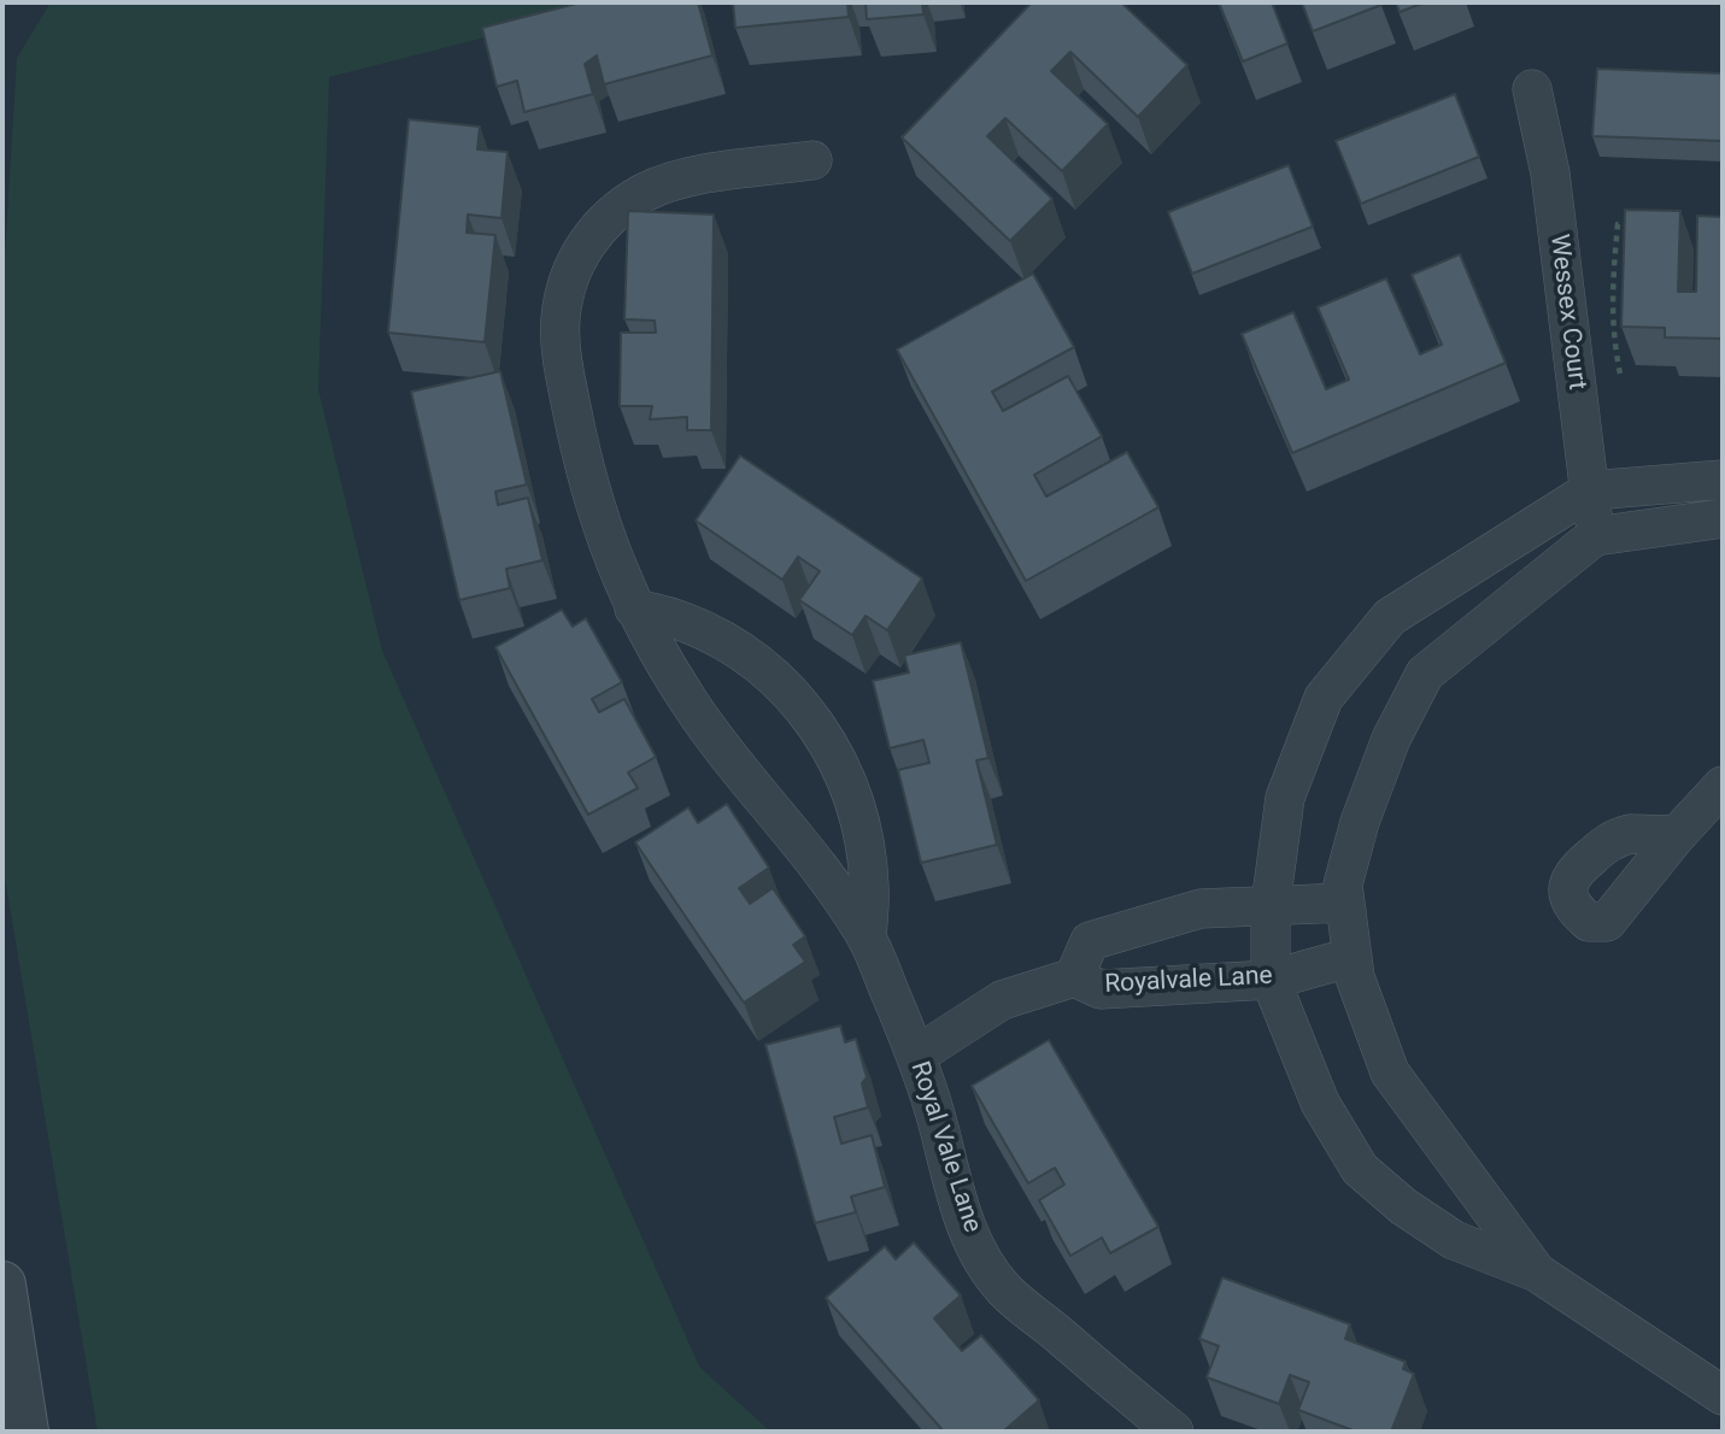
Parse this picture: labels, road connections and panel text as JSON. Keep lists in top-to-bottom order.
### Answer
{
  "streets": {
    "street": ["Wessex Court", "Royalvale Lane", "Royal Vale Lane"]
  },
  "crossings": [
    ["Royalvale Lane", "Royal Vale Lane"]
  ]
}
